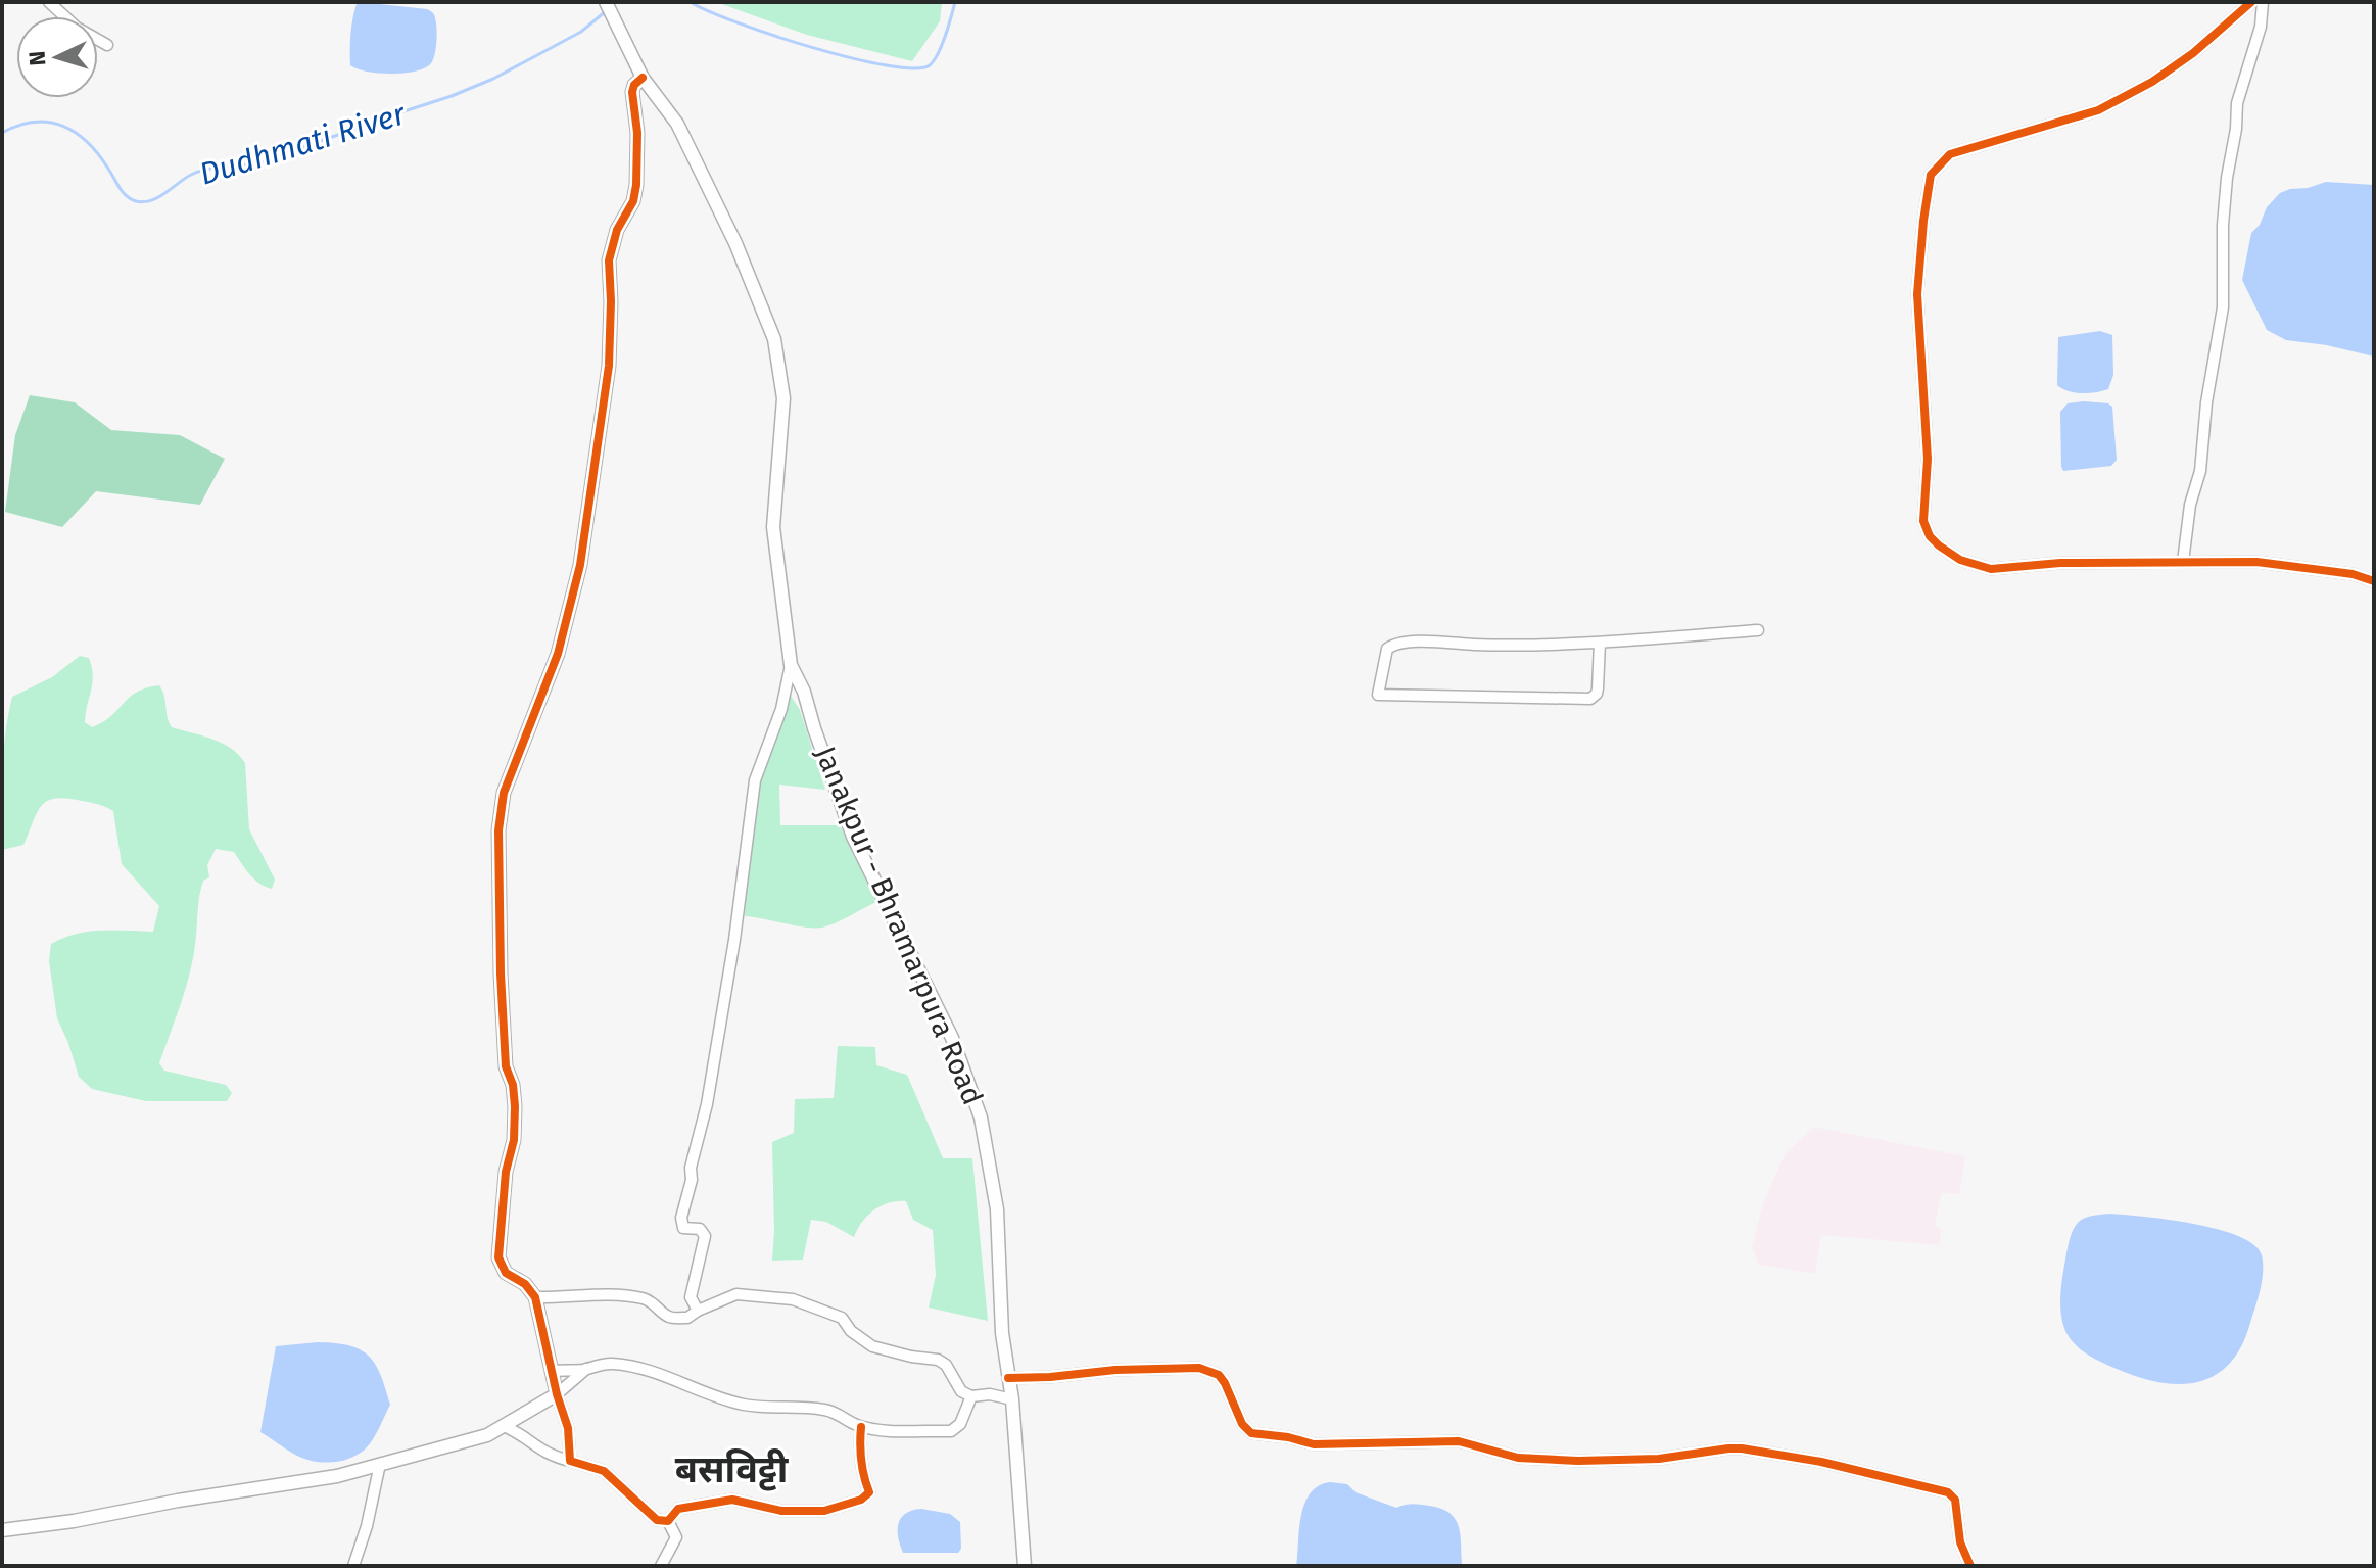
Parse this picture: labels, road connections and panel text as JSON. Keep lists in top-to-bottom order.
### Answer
{
  "streets": {
    "street": ["Janakpur - Bhramarpura Road"]
  },
  "districts": ["बसविट्टी"],
  "water": ["Dudhmati River"],
  "north": "left"
}
